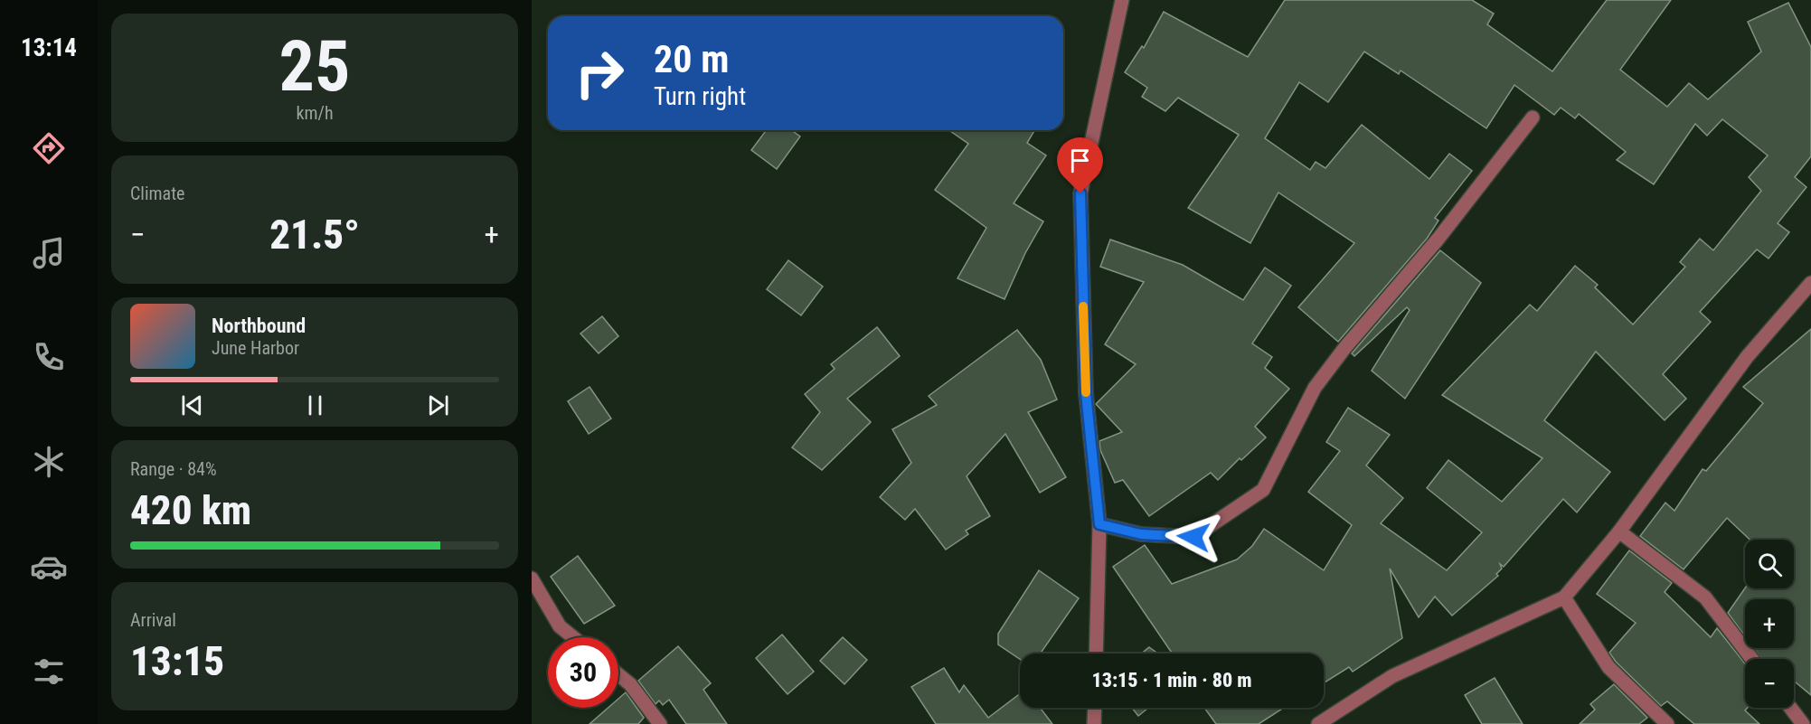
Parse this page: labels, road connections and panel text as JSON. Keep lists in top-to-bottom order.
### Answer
{
  "page": {
    "tabs": "13:14",
    "tile": [
      ["25", "km/h"],
      "Climate",
      ["Range · 84%", "420 km"],
      ["Arrival", "13:15"]
    ],
    "turn": ["20 m", "Turn right"],
    "heat": ["−", "21.5°", "+"],
    "song": ["Northbound", "June Harbor"],
    "map_buttons": ["+", "−"],
    "limit": "30",
    "trip": "13:15 · 1 min · 80 m"
  }
}
